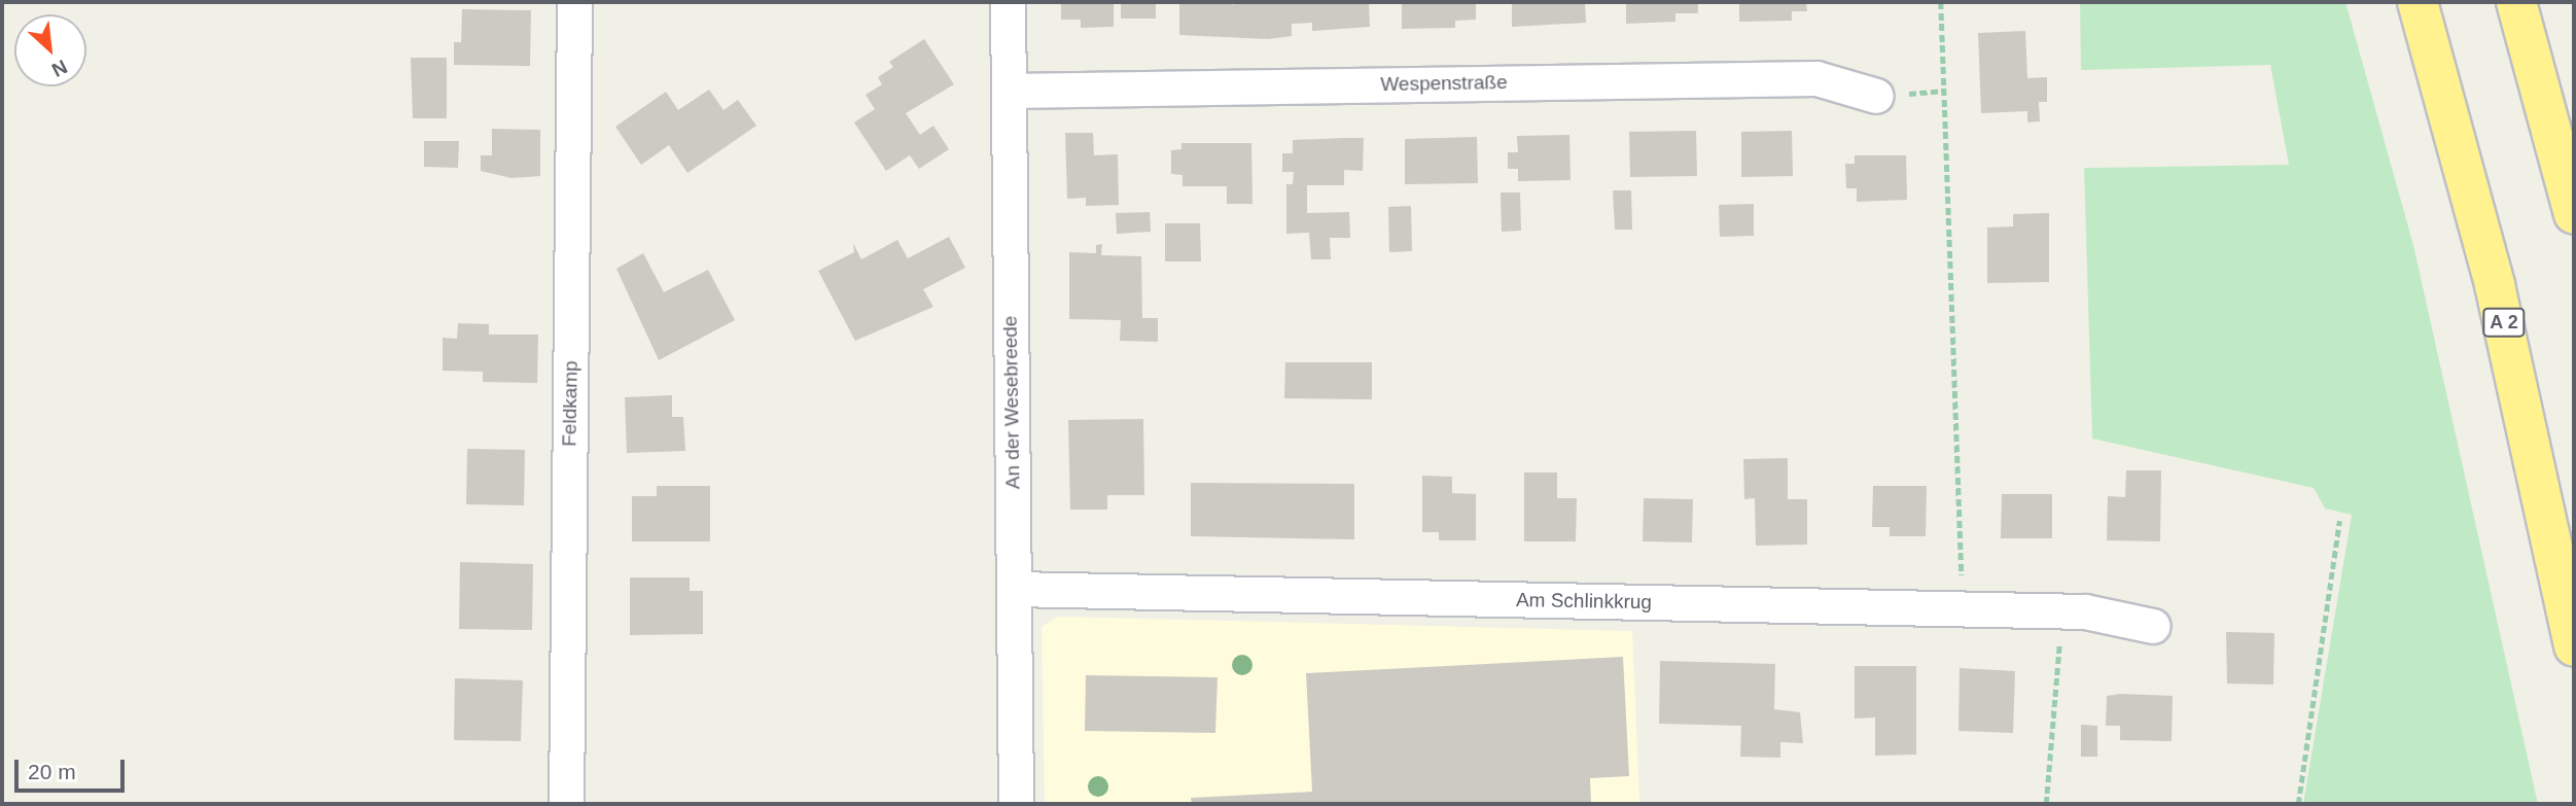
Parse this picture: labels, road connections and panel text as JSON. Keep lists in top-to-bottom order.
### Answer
{
  "streets": {
    "highway": ["A 2"],
    "street": [
      "Wespenstraße",
      "An der Wesebreede",
      "Feldkamp",
      "Am Schlinkkrug"
    ]
  },
  "crossings": [
    ["Wespenstraße", "An der Wesebreede"],
    ["An der Wesebreede", "Am Schlinkkrug"]
  ],
  "scale_bar": "20 m",
  "north": "bottom right"
}
